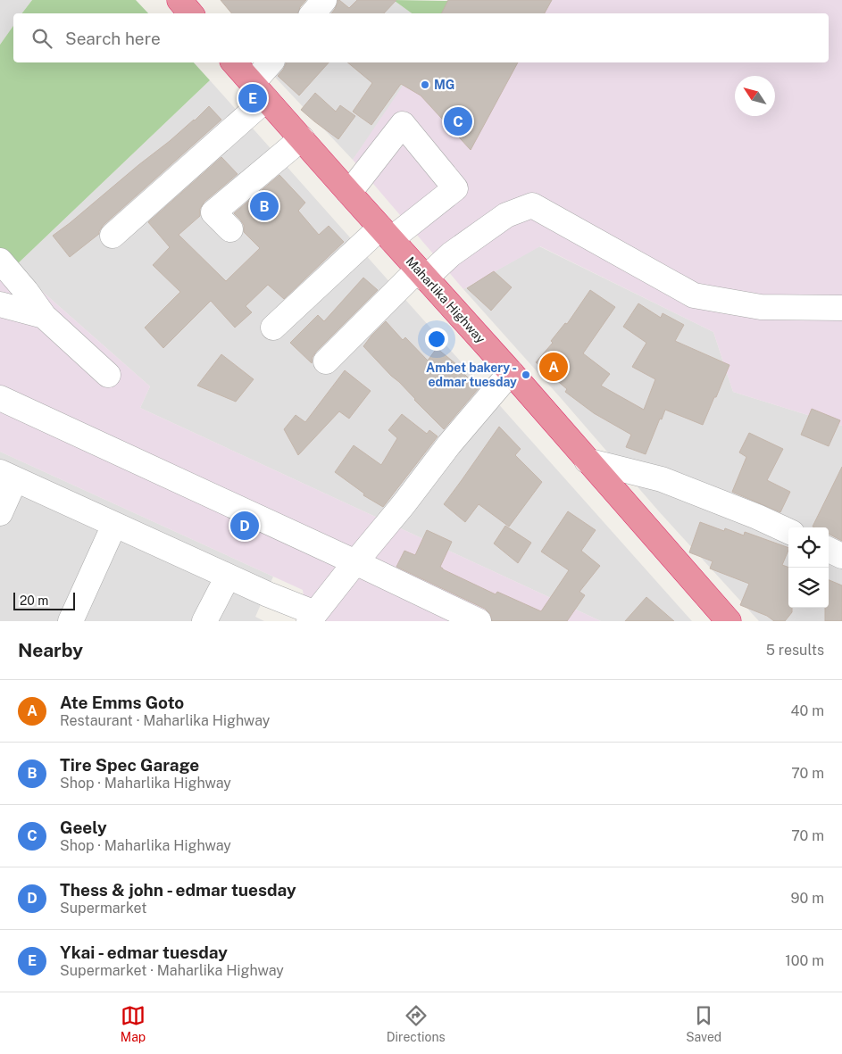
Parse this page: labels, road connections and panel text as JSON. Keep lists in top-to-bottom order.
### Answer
{
  "streets": {
    "highway": ["Maharlika Highway"]
  },
  "places": ["MG", "Ambet bakery - edmar tuesday"],
  "scale_bar": "20 m",
  "north": "top left",
  "page": {
    "search": "Search here",
    "pins": [
      "E",
      "C",
      "B",
      "A",
      "D"
    ],
    "scale": "20 m",
    "heading": ["Nearby", "5 results"],
    "list": [
      {
        "mark": "A",
        "name": "Ate Emms Goto",
        "note": "Restaurant · Maharlika Highway",
        "value": "40 m"
      },
      {
        "mark": "B",
        "name": "Tire Spec Garage",
        "note": "Shop · Maharlika Highway",
        "value": "70 m"
      },
      {
        "mark": "C",
        "name": "Geely",
        "note": "Shop · Maharlika Highway",
        "value": "70 m"
      },
      {
        "mark": "D",
        "name": "Thess & john - edmar tuesday",
        "note": "Supermarket",
        "value": "90 m"
      },
      {
        "mark": "E",
        "name": "Ykai - edmar tuesday",
        "note": "Supermarket · Maharlika Highway",
        "value": "100 m"
      }
    ],
    "nav": ["Map", "Directions", "Saved"]
  }
}
